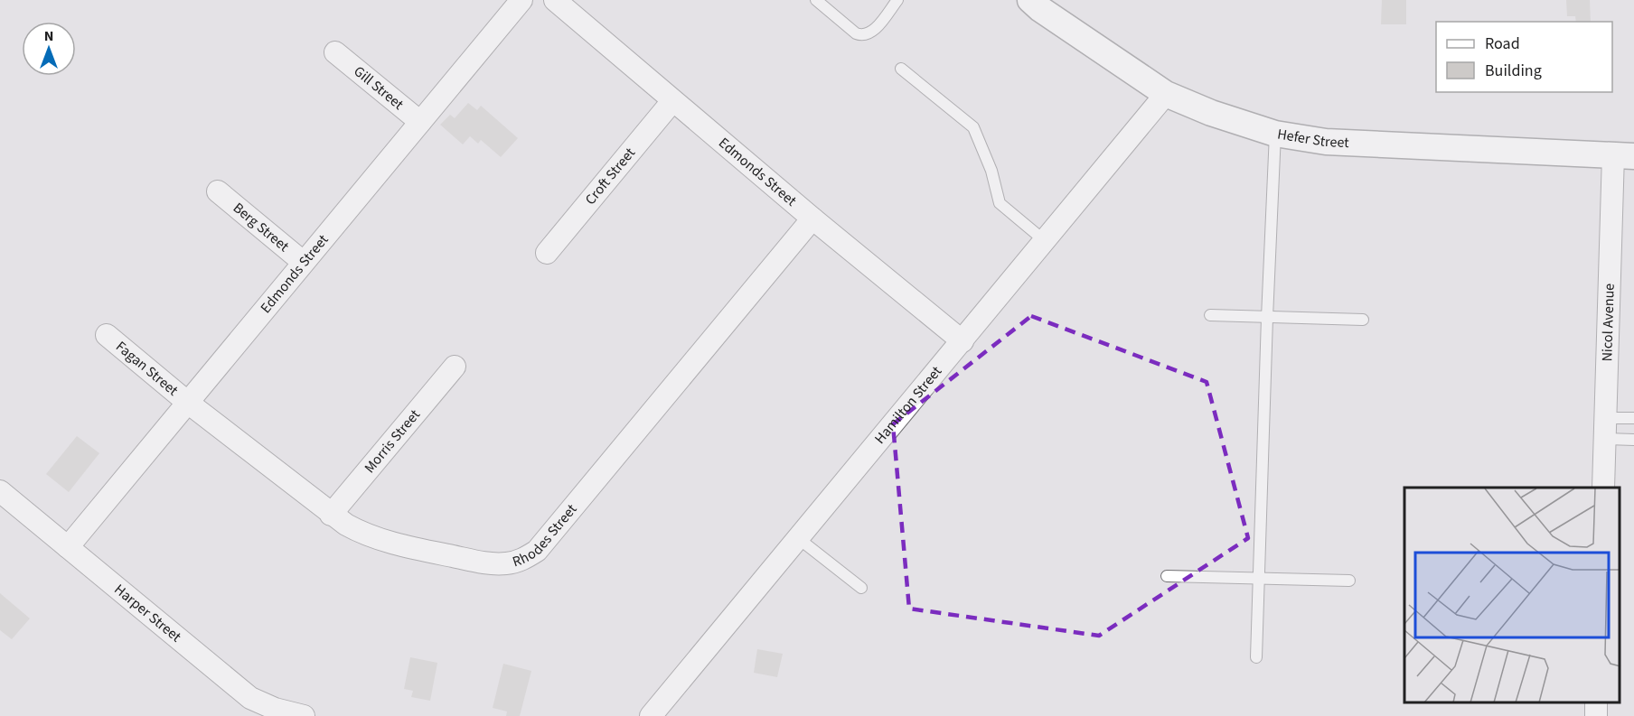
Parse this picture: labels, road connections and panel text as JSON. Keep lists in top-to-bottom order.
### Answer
{
  "streets": {
    "street": [
      "Gill Street",
      "Hefer Street",
      "Edmonds Street",
      "Croft Street",
      "Berg Street",
      "Nicol Avenue",
      "Fagan Street",
      "Hamilton Street",
      "Morris Street",
      "Rhodes Street",
      "Harper Street"
    ]
  },
  "crossings": [
    ["Gill Street", "Edmonds Street"],
    ["Hefer Street", "Nicol Avenue"],
    ["Hefer Street", "Hamilton Street"],
    ["Edmonds Street", "Croft Street"],
    ["Edmonds Street", "Berg Street"],
    ["Edmonds Street", "Fagan Street"],
    ["Edmonds Street", "Hamilton Street"],
    ["Edmonds Street", "Rhodes Street"],
    ["Edmonds Street", "Harper Street"],
    ["Fagan Street", "Rhodes Street"],
    ["Morris Street", "Rhodes Street"]
  ],
  "legend": ["Road", "Building"],
  "north": "top"
}
